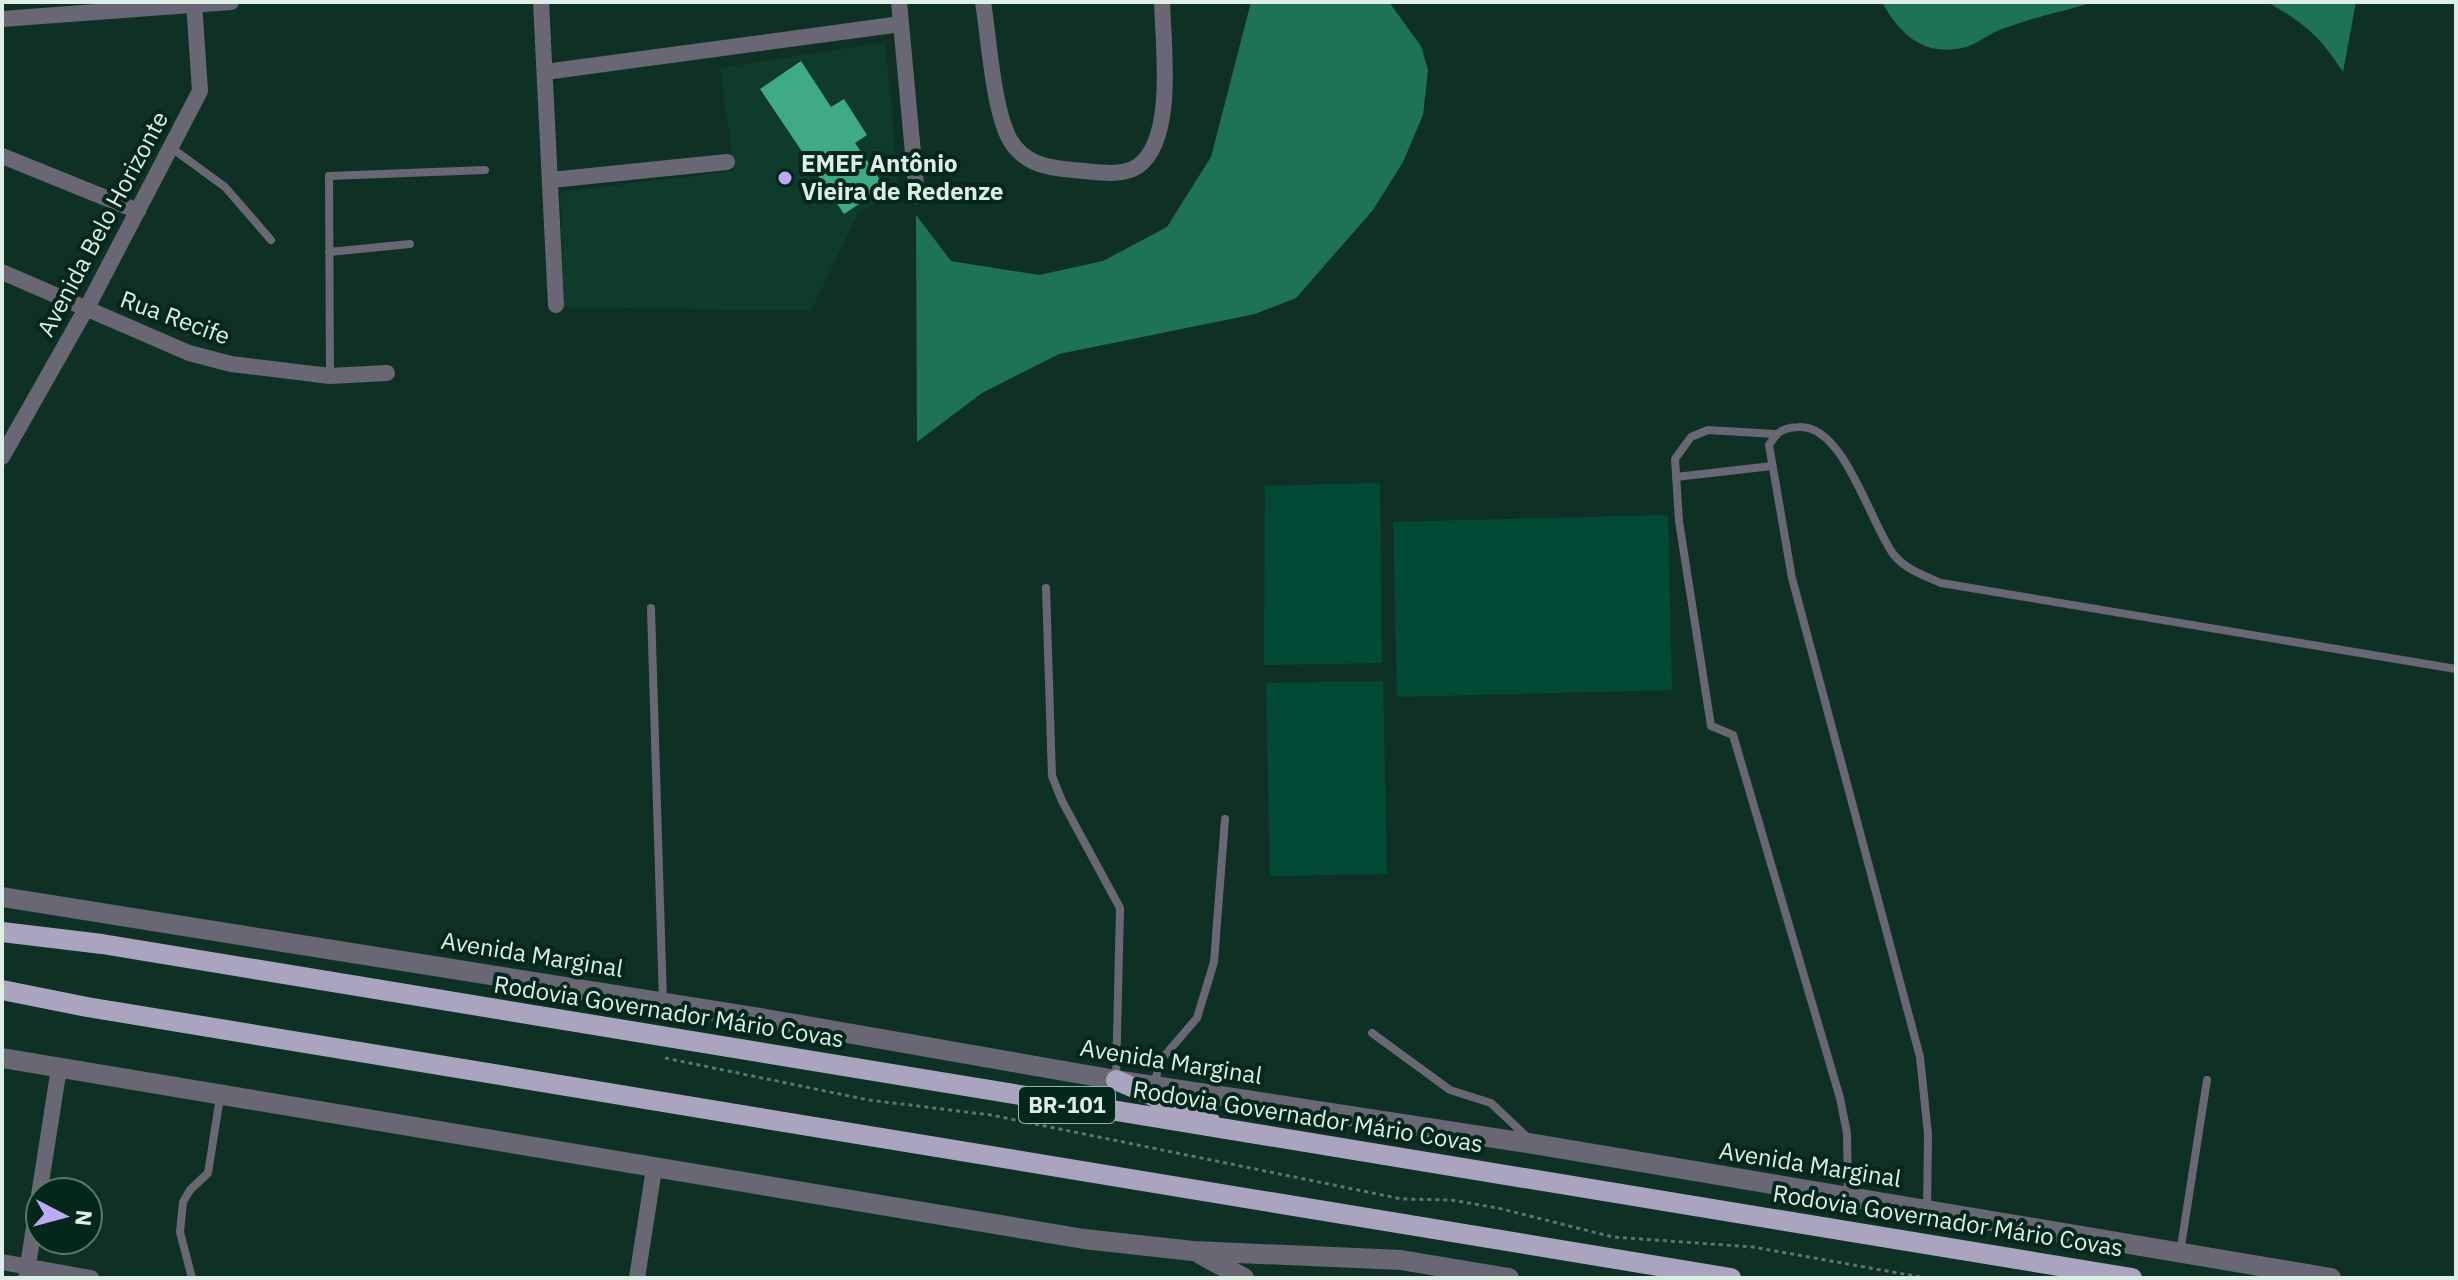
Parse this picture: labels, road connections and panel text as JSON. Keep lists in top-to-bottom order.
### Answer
{
  "streets": {
    "main road": ["Rodovia Governador Mário Covas", "BR-101"],
    "street": ["Avenida Belo Horizonte", "Rua Recife", "Avenida Marginal"]
  },
  "crossings": [
    ["Avenida Belo Horizonte", "Rua Recife"]
  ],
  "places": ["EMEF Antônio Vieira de Redenze"],
  "north": "right"
}
